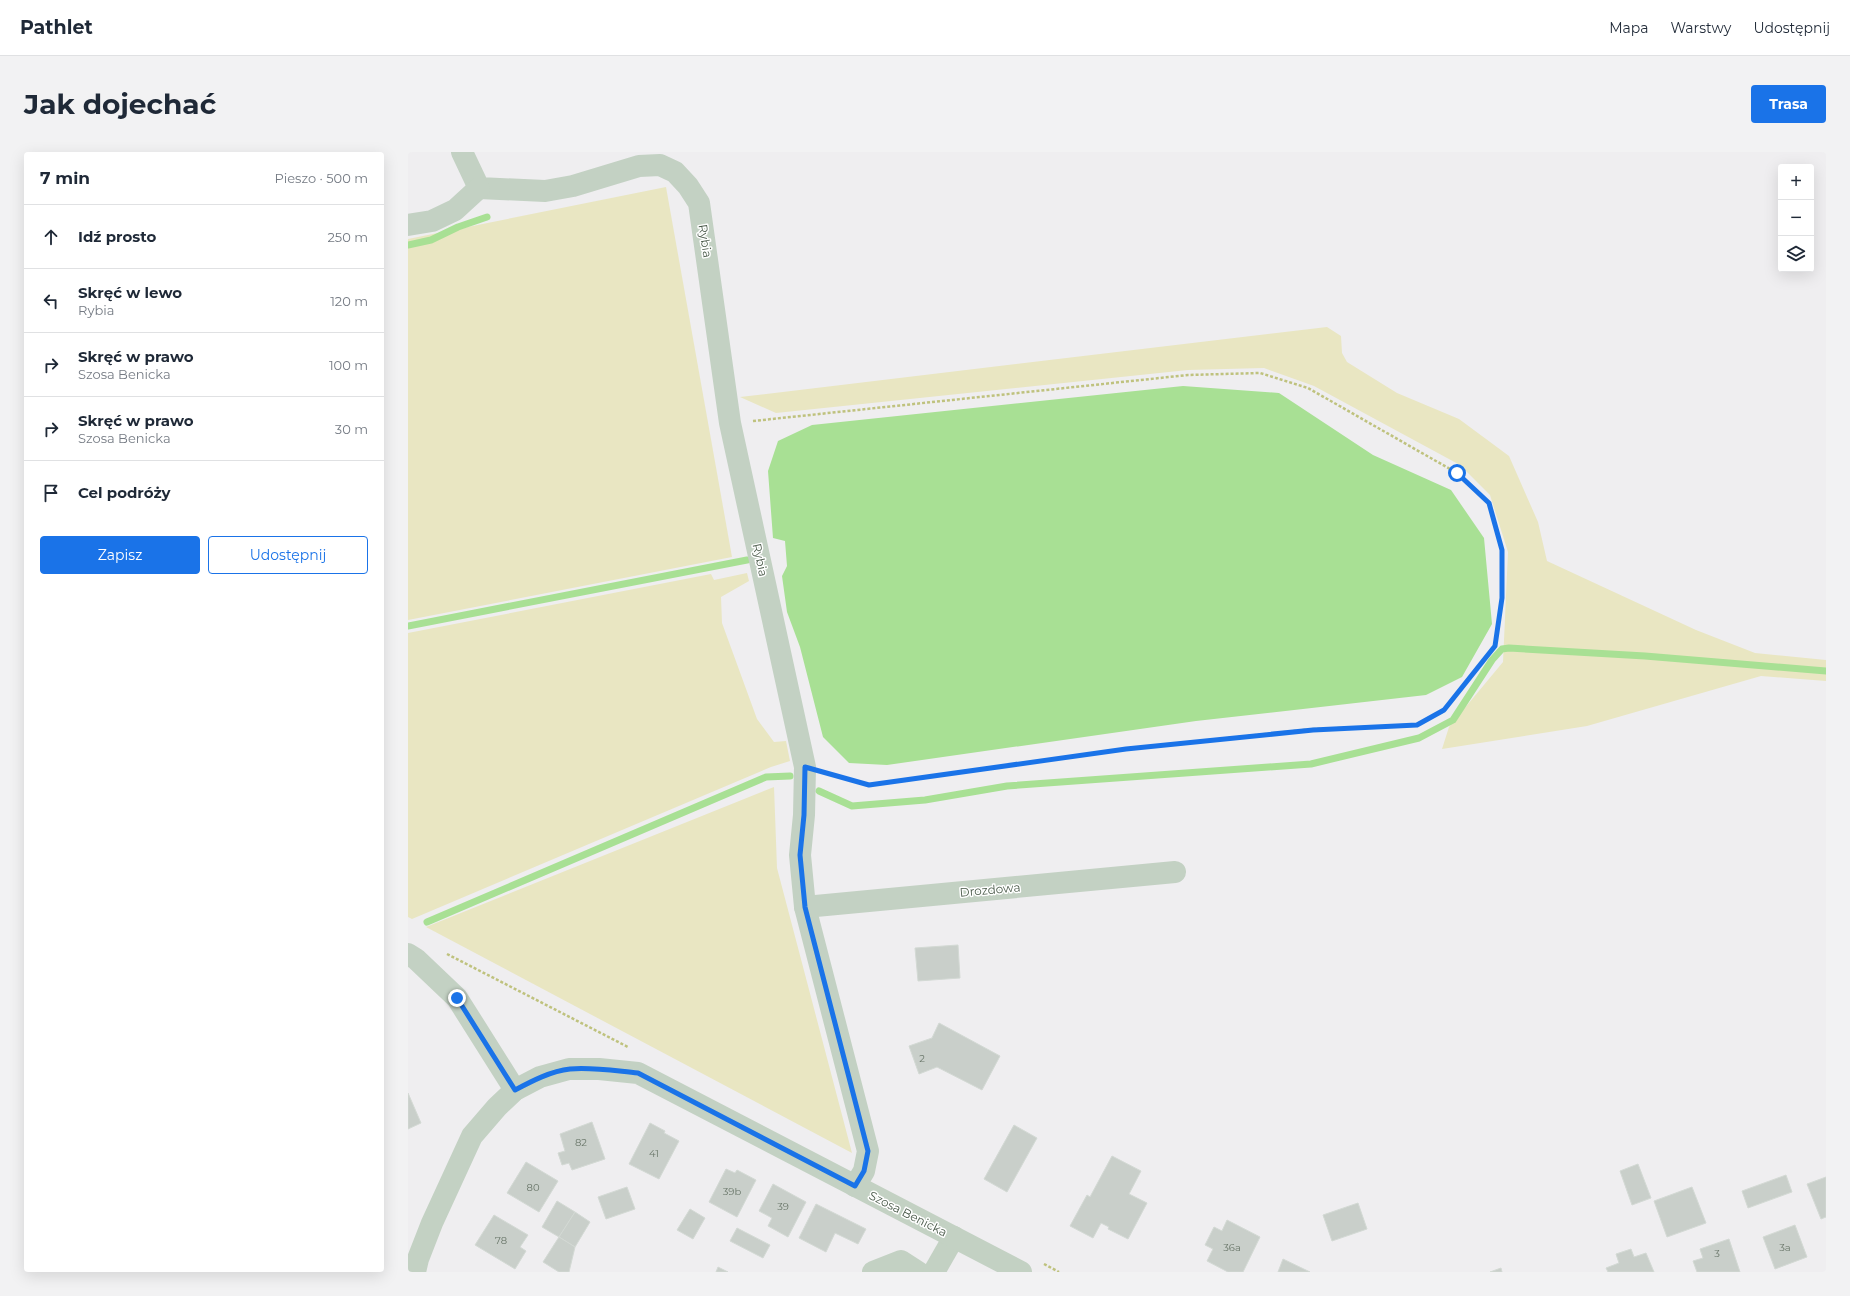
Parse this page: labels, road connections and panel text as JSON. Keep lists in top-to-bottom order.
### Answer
{
  "streets": {
    "street": ["Rybia", "Drozdowa", "Szosa Benicka"]
  },
  "crossings": [
    ["Rybia", "Drozdowa"],
    ["Rybia", "Szosa Benicka"]
  ],
  "house_numbers": [
    "2",
    "82",
    "41",
    "80",
    "39b",
    "39",
    "78",
    "36a",
    "3a",
    "3"
  ],
  "page": {
    "header": "Pathlet",
    "nav": ["Mapa", "Warstwy", "Udostępnij"],
    "buttons": [
      "Trasa",
      ["Zapisz", "Udostępnij"]
    ],
    "title": "Jak dojechać",
    "heading": ["7 min", "Pieszo · 500 m"],
    "map_buttons": ["+", "−"],
    "list": [
      ["Idź prosto", "250 m"],
      ["Skręć w lewo", "Rybia", "120 m"],
      ["Skręć w prawo", "Szosa Benicka", "100 m"],
      ["Skręć w prawo", "Szosa Benicka", "30 m"],
      "Cel podróży"
    ]
  }
}
